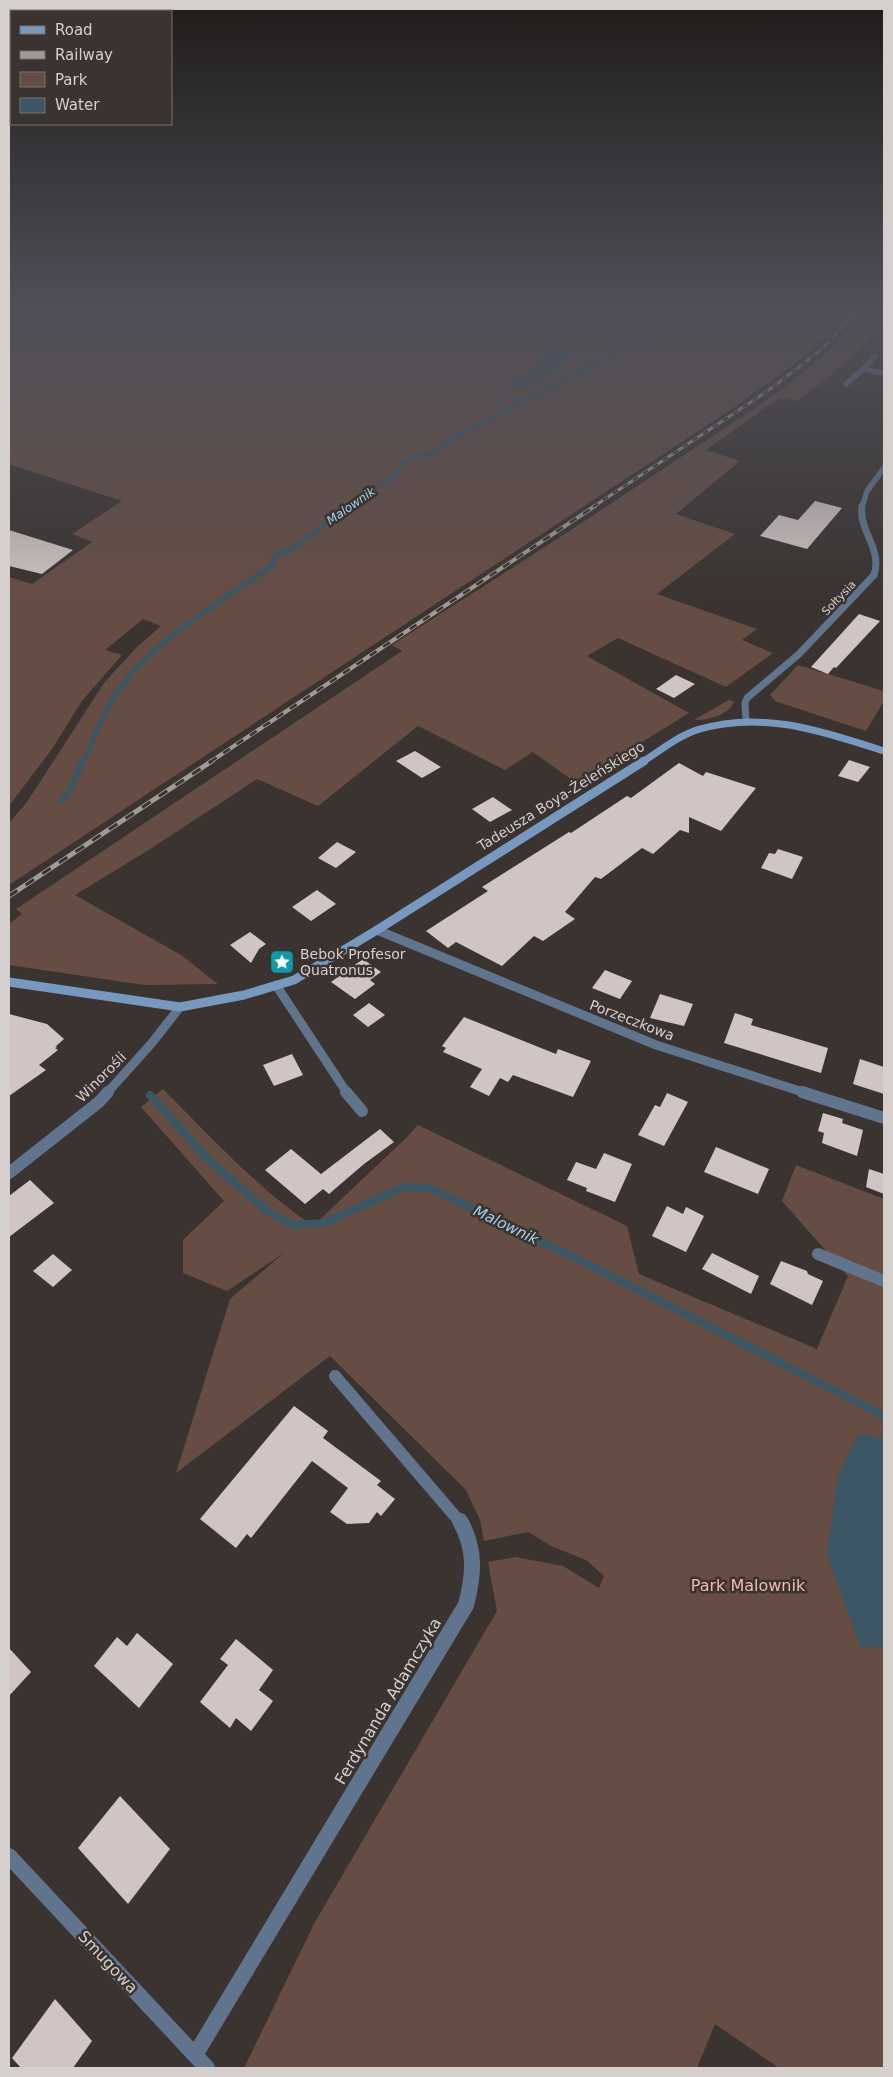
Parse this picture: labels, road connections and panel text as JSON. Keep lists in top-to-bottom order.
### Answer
{
  "streets": {
    "street": [
      "Sołtysia",
      "Tadeusza Boya-Żeleńskiego",
      "Porzeczkowa",
      "Winorośli",
      "Ferdynanda Adamczyka",
      "Smugowa"
    ]
  },
  "crossings": [
    ["Sołtysia", "Tadeusza Boya-Żeleńskiego"],
    ["Tadeusza Boya-Żeleńskiego", "Porzeczkowa"],
    ["Tadeusza Boya-Żeleńskiego", "Winorośli"],
    ["Ferdynanda Adamczyka", "Smugowa"]
  ],
  "water": ["Malownik"],
  "parks": ["Park Malownik"],
  "places": {
    "place": ["Bebok Profesor Quatronus"]
  },
  "legend": [
    "Road",
    "Railway",
    "Park",
    "Water"
  ]
}
